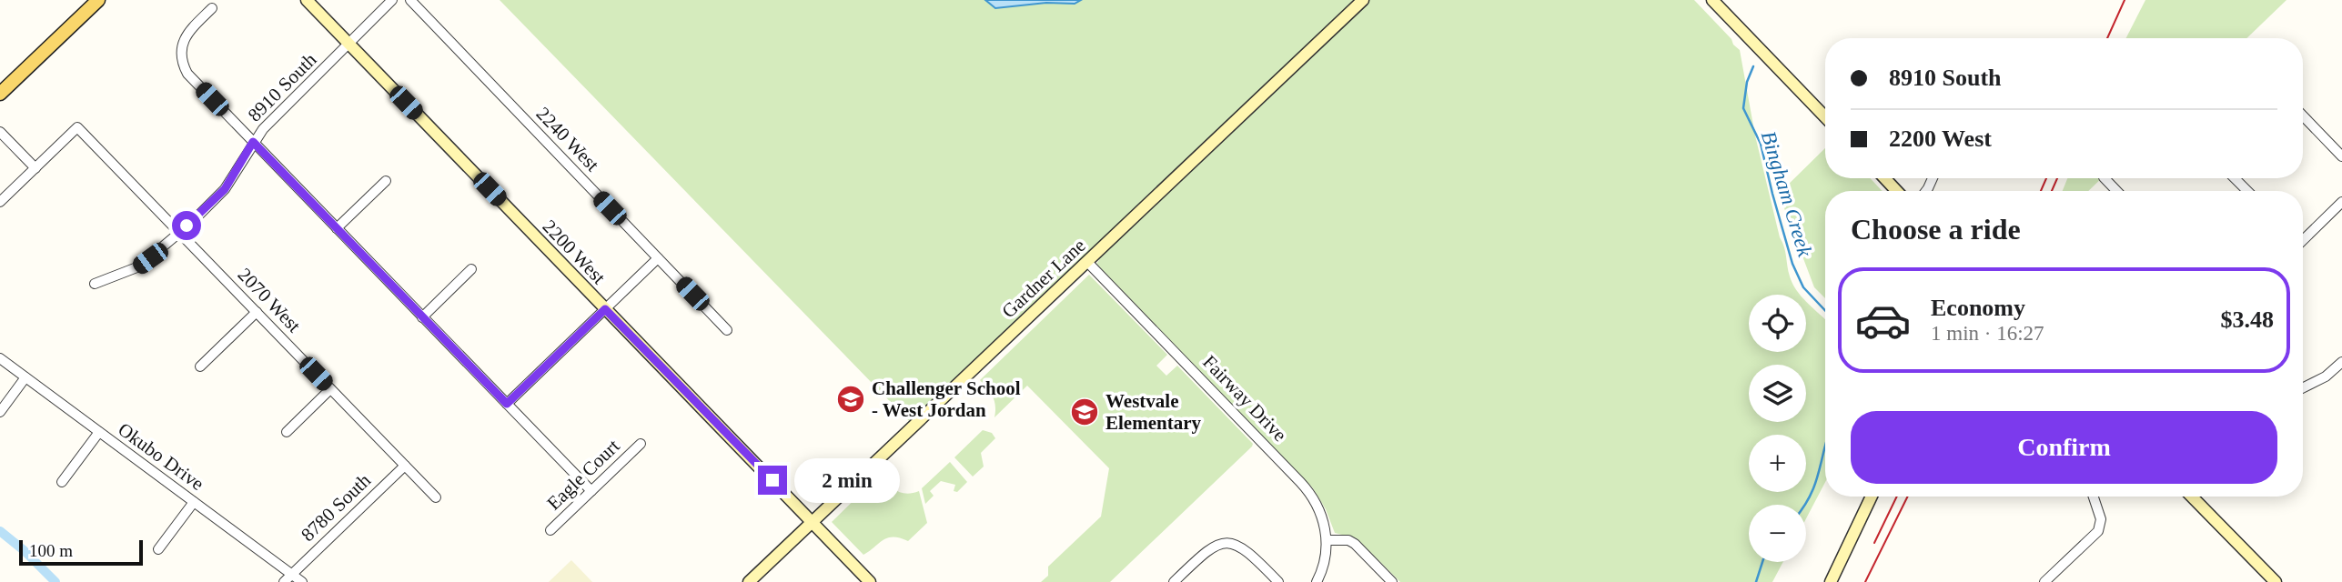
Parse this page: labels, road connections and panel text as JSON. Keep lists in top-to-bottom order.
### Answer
{
  "streets": {
    "street": [
      "8910 South",
      "2240 West",
      "2200 West",
      "Gardner Lane",
      "2070 West",
      "Fairway Drive",
      "Okubo Drive",
      "Eagle Court",
      "8780 South"
    ]
  },
  "crossings": [
    ["8910 South", "2200 West"],
    ["8910 South", "2070 West"],
    ["2200 West", "Gardner Lane"],
    ["Gardner Lane", "Fairway Drive"],
    ["2070 West", "8780 South"],
    ["Okubo Drive", "8780 South"]
  ],
  "water": ["Bingham Creek"],
  "places": {
    "school or university": ["Challenger School - West Jordan", "Westvale Elementary"]
  },
  "scale_bar": "100 m",
  "page": {
    "banner": ["8910 South", "2200 West"],
    "heading": "Choose a ride",
    "list": [
      {
        "name": "Economy",
        "note": "1 min · 16:27",
        "value": "$3.48"
      }
    ],
    "map_buttons": ["+", "−"],
    "buttons": "Confirm",
    "bubble": "2 min",
    "scale": "100 m"
  }
}
